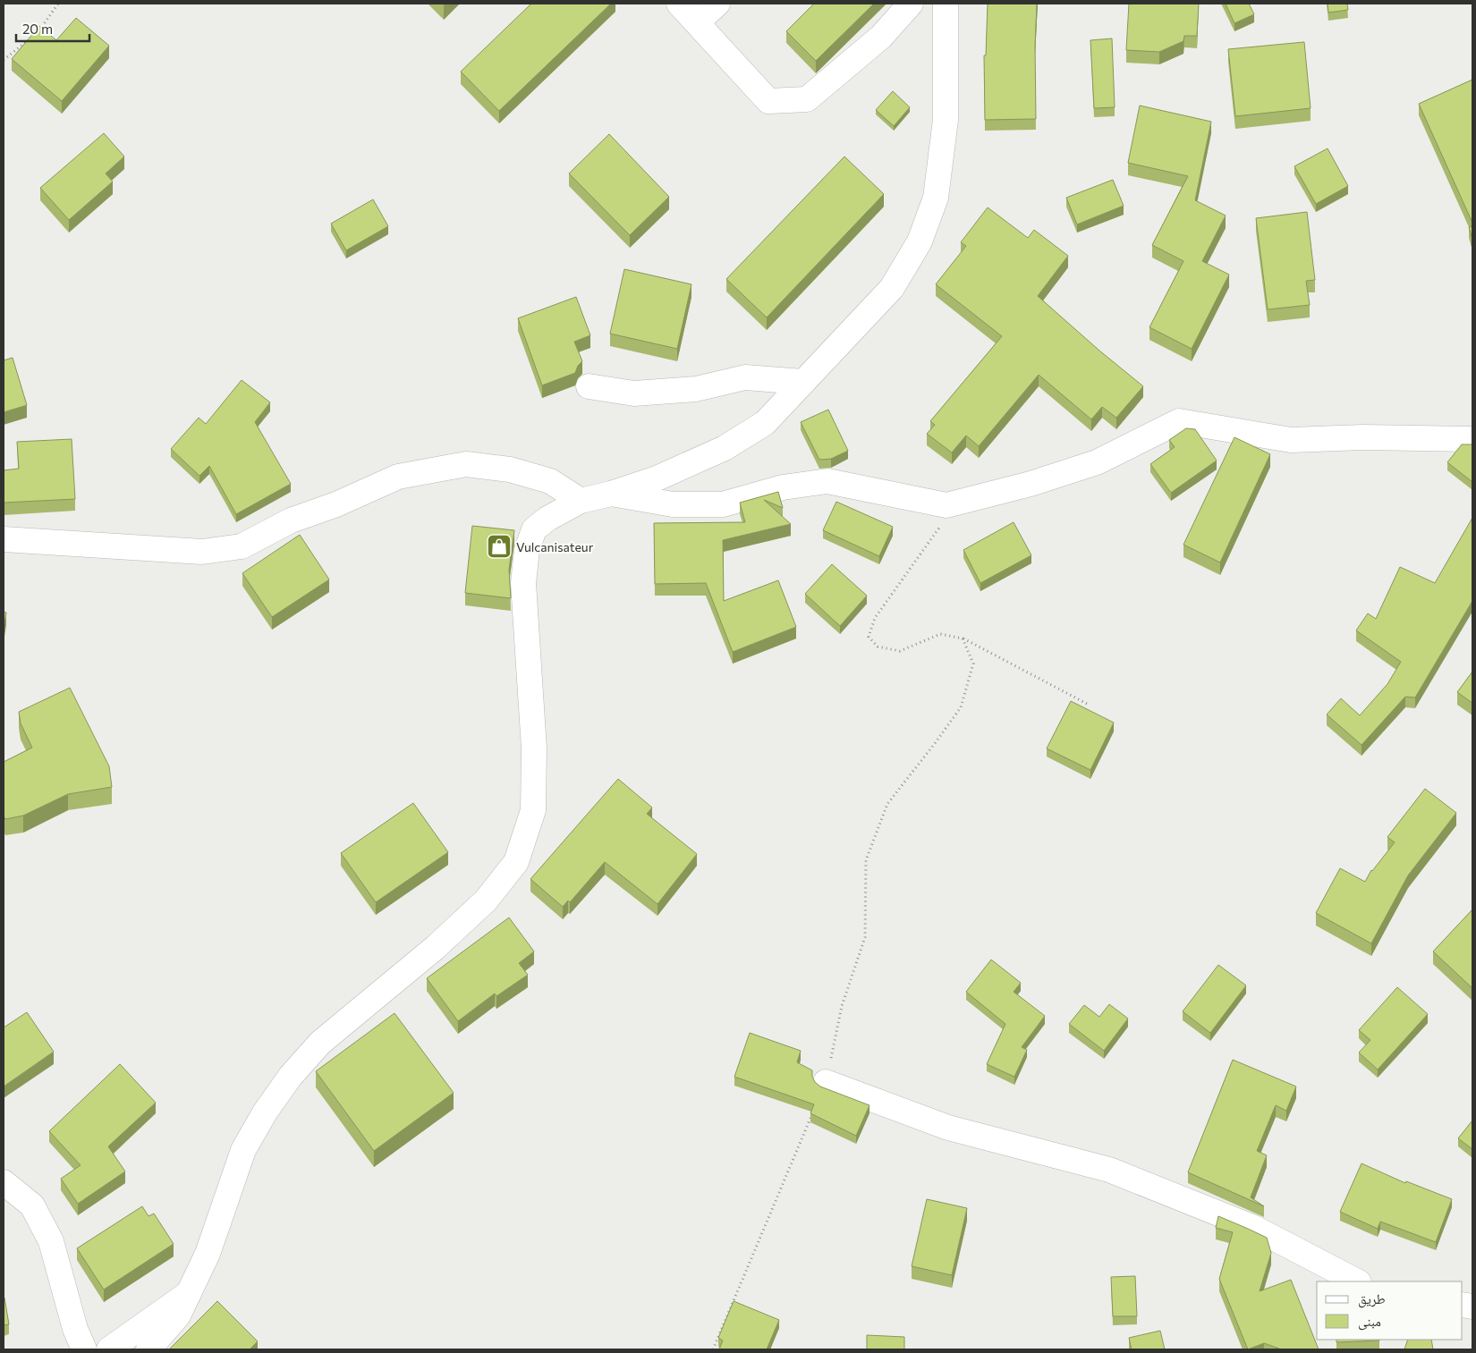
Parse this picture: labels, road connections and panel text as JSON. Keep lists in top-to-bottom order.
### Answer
{
  "places": {
    "shop": ["Vulcanisateur"]
  },
  "legend": ["طريق", "مبنى"],
  "scale_bar": "20 m"
}
